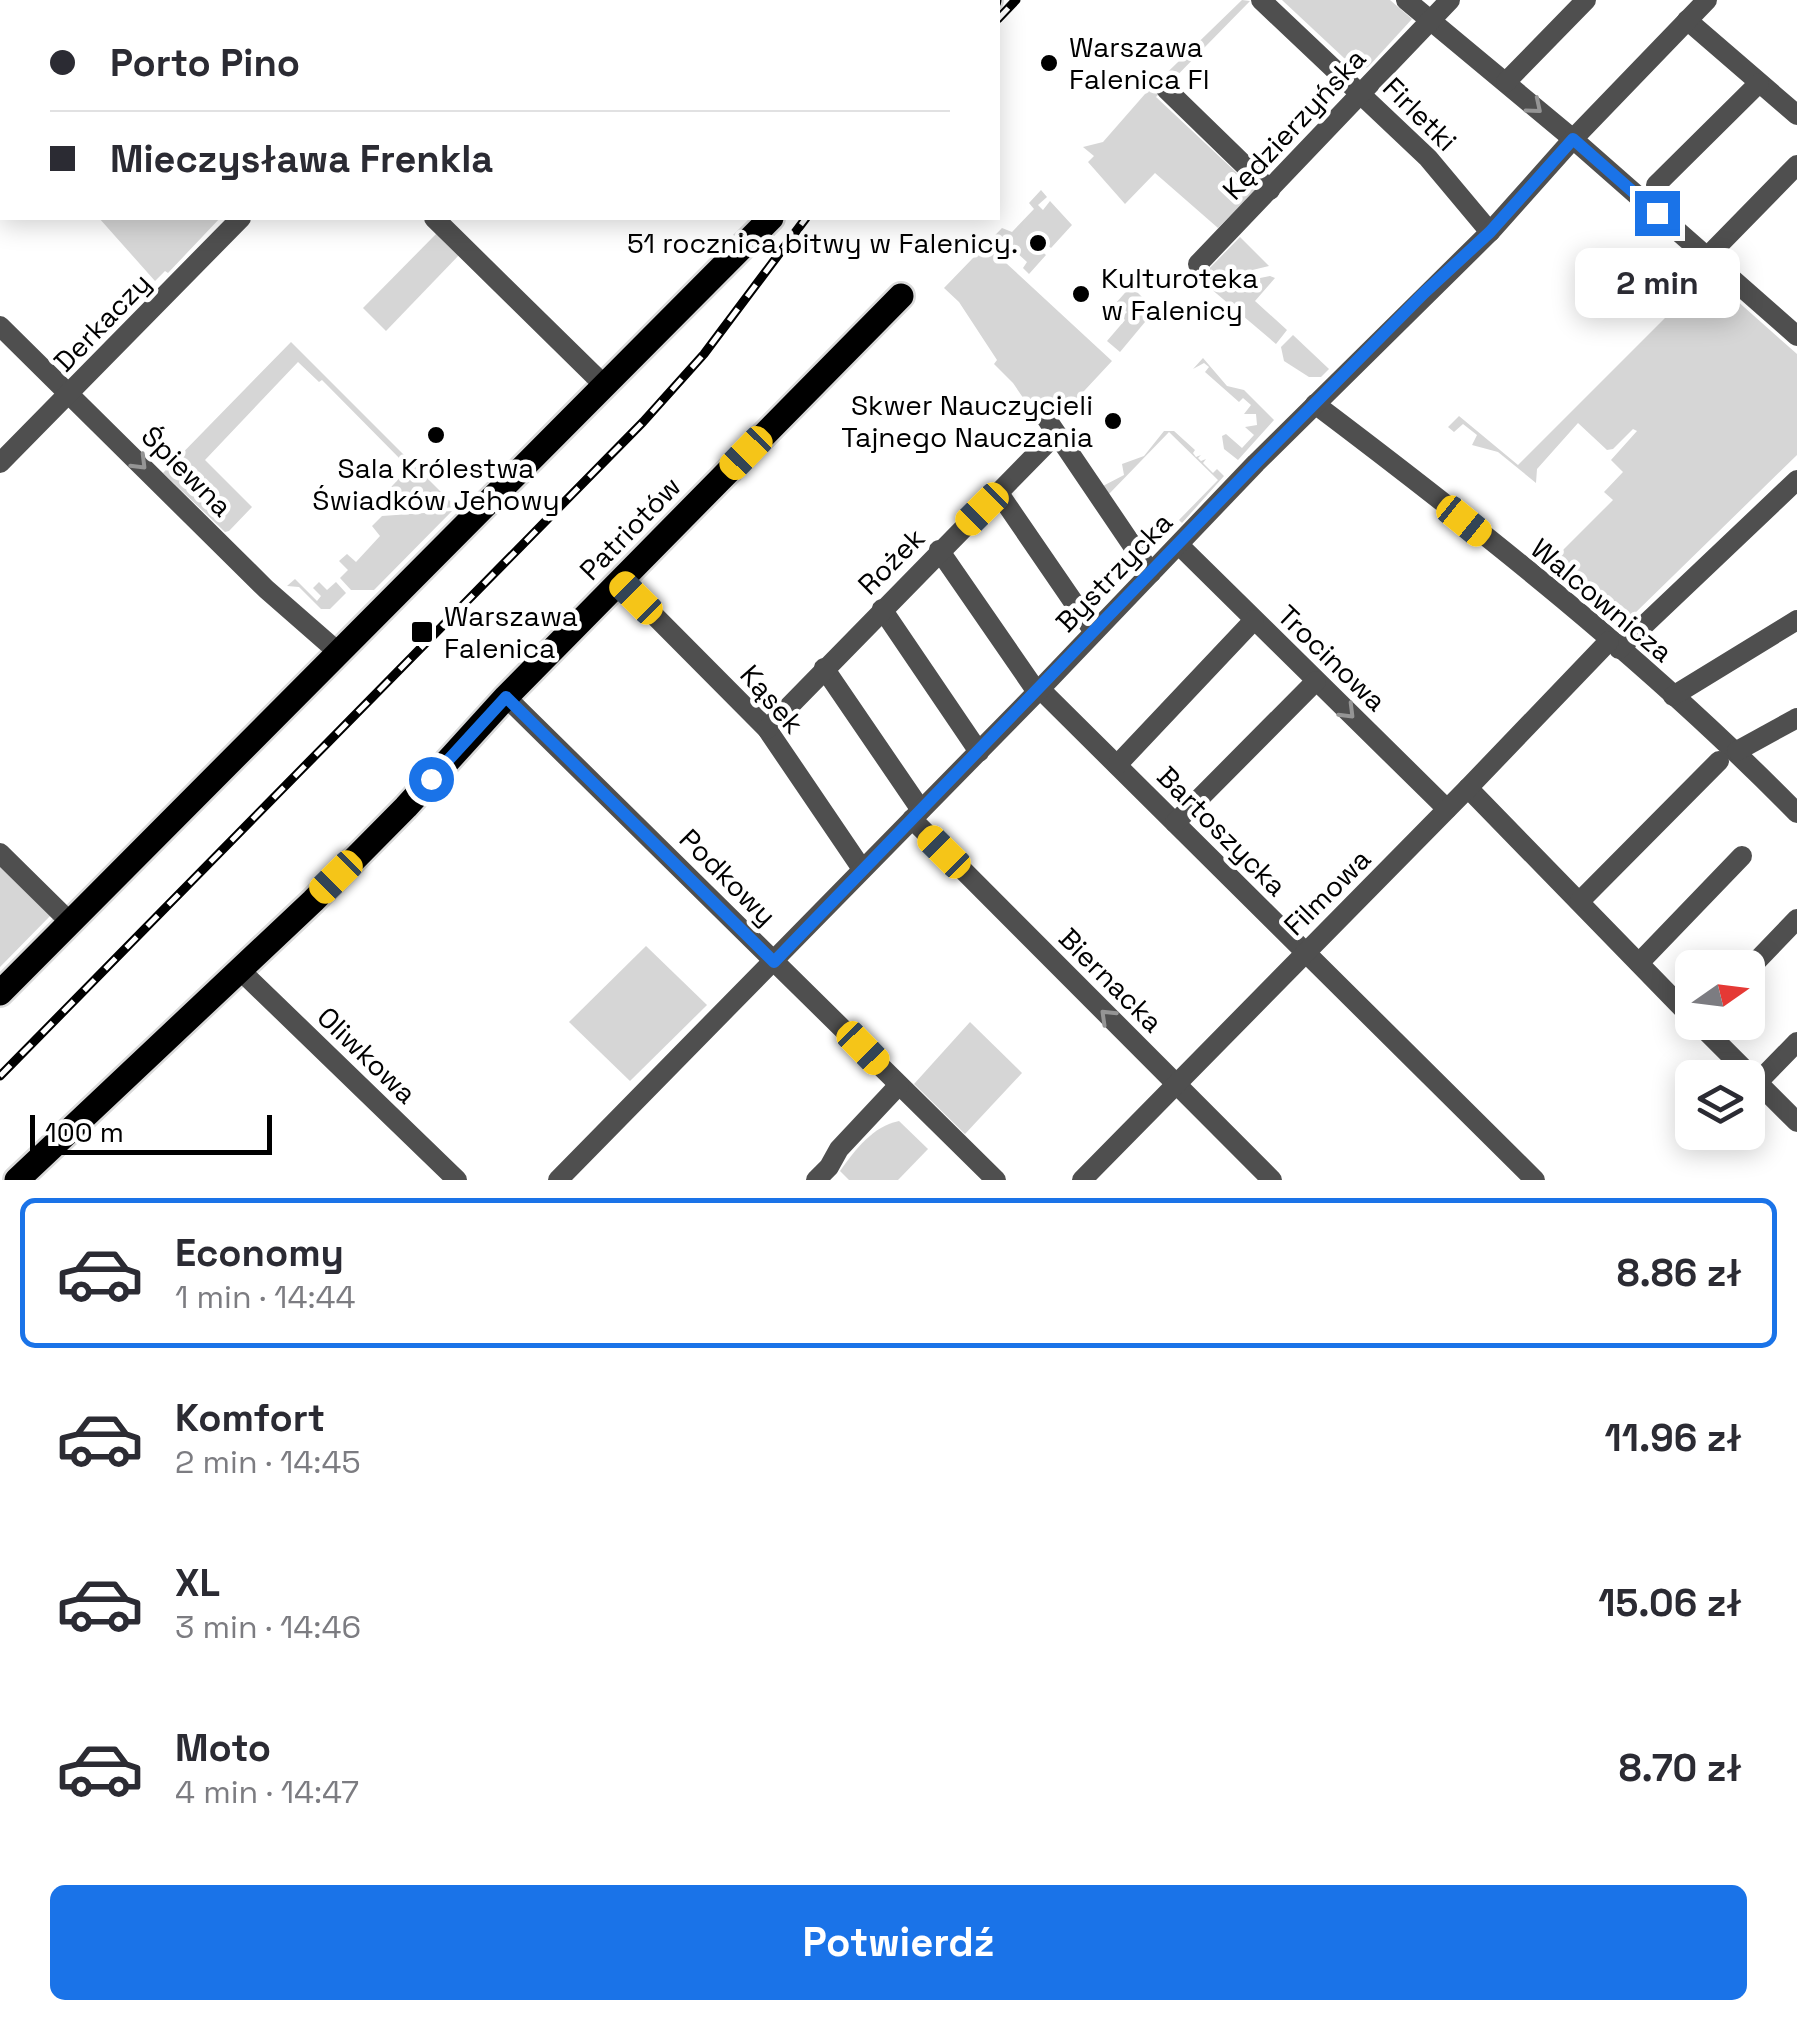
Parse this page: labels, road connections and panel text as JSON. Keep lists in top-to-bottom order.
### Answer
{
  "streets": {
    "main road": ["Patriotów"],
    "street": [
      "Firletki",
      "Kędzierzyńska",
      "Derkaczy",
      "Śpiewna",
      "Rożek",
      "Bystrzycka",
      "Walcownicza",
      "Trocinowa",
      "Kąsek",
      "Bartoszycka",
      "Podkowy",
      "Filmowa",
      "Biernacka",
      "Oliwkowa"
    ]
  },
  "crossings": [
    ["Firletki", "Kędzierzyńska"],
    ["Firletki", "Bystrzycka"],
    ["Derkaczy", "Śpiewna"],
    ["Patriotów", "Kąsek"],
    ["Patriotów", "Podkowy"],
    ["Patriotów", "Oliwkowa"],
    ["Rożek", "Bystrzycka"],
    ["Rożek", "Kąsek"],
    ["Rożek", "Bartoszycka"],
    ["Rożek", "Biernacka"],
    ["Bystrzycka", "Walcownicza"],
    ["Bystrzycka", "Trocinowa"],
    ["Bystrzycka", "Kąsek"],
    ["Bystrzycka", "Bartoszycka"],
    ["Bystrzycka", "Podkowy"],
    ["Bystrzycka", "Biernacka"],
    ["Walcownicza", "Filmowa"],
    ["Trocinowa", "Filmowa"],
    ["Bartoszycka", "Filmowa"],
    ["Filmowa", "Biernacka"]
  ],
  "one_way": ["Śpiewna", "Trocinowa", "Biernacka"],
  "places": {
    "other": [
      "Warszawa Falenica Fl",
      "51 rocznica bitwy w Falenicy.",
      "Kulturoteka w Falenicy",
      "Skwer Nauczycieli Tajnego Nauczania",
      "Sala Królestwa Świadków Jehowy"
    ],
    "transit": ["Warszawa Falenica"]
  },
  "scale_bar": "100 m",
  "north": "right",
  "page": {
    "banner": ["Porto Pino", "Mieczysława Frenkla"],
    "bubble": "2 min",
    "scale": "100 m",
    "list": [
      {
        "name": "Economy",
        "note": "1 min · 14:44",
        "value": "8.86 zł"
      },
      {
        "name": "Komfort",
        "note": "2 min · 14:45",
        "value": "11.96 zł"
      },
      {
        "name": "XL",
        "note": "3 min · 14:46",
        "value": "15.06 zł"
      },
      {
        "name": "Moto",
        "note": "4 min · 14:47",
        "value": "8.70 zł"
      }
    ],
    "buttons": "Potwierdź"
  }
}
